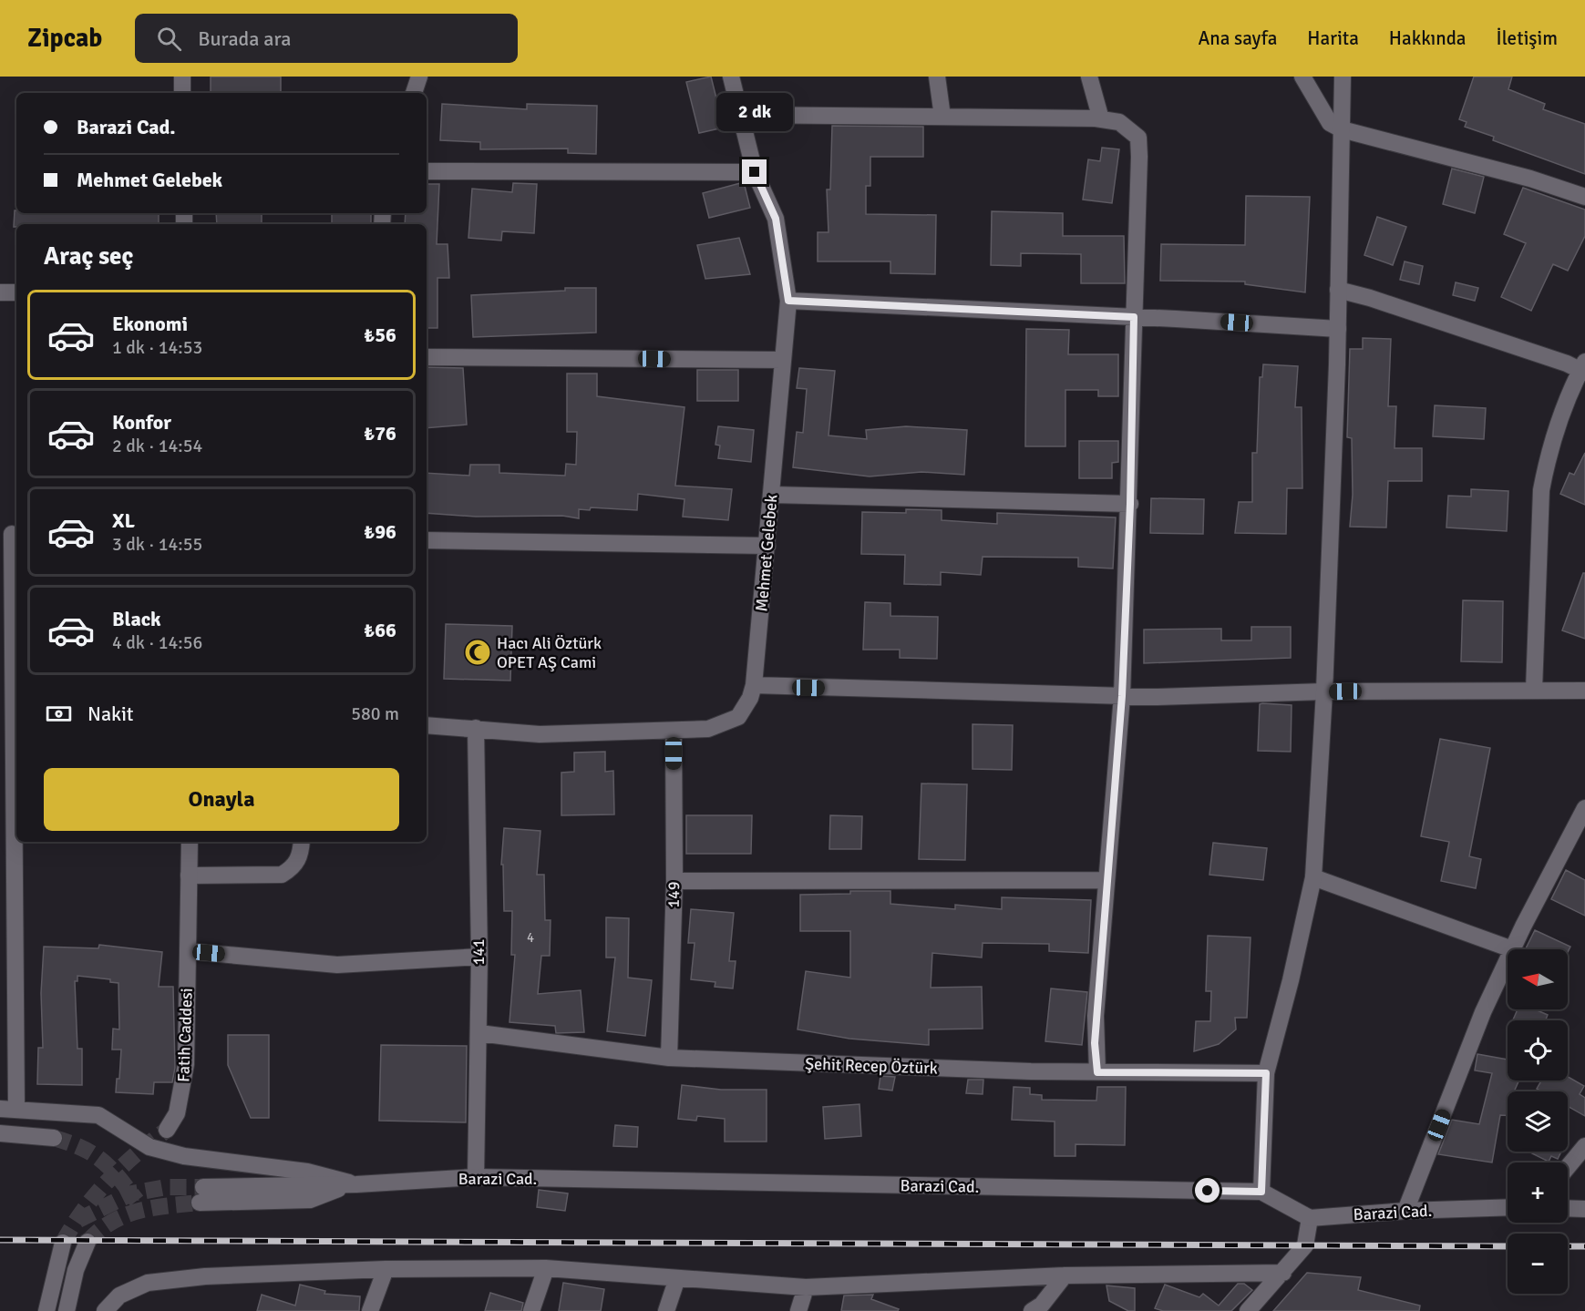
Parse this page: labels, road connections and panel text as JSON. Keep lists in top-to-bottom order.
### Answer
{
  "streets": {
    "street": [
      "Mehmet Gelebek",
      "149",
      "141",
      "Fatih Caddesi",
      "Şehit Recep Öztürk",
      "Barazi Cad."
    ]
  },
  "crossings": [
    ["Mehmet Gelebek", "149"],
    ["Mehmet Gelebek", "141"],
    ["149", "Şehit Recep Öztürk"],
    ["141", "Şehit Recep Öztürk"],
    ["141", "Barazi Cad."]
  ],
  "places": {
    "mosque": ["Hacı Ali Öztürk OPET AŞ Cami"]
  },
  "house_numbers": ["4"],
  "north": "left",
  "page": {
    "header": "Zipcab",
    "search": "Burada ara",
    "nav": [
      "Ana sayfa",
      "Harita",
      "Hakkında",
      "İletişim"
    ],
    "bubble": "2 dk",
    "banner": ["Barazi Cad.", "Mehmet Gelebek"],
    "heading": "Araç seç",
    "list": [
      {
        "name": "Ekonomi",
        "note": "1 dk · 14:53",
        "value": "₺56"
      },
      {
        "name": "Konfor",
        "note": "2 dk · 14:54",
        "value": "₺76"
      },
      {
        "name": "XL",
        "note": "3 dk · 14:55",
        "value": "₺96"
      },
      {
        "name": "Black",
        "note": "4 dk · 14:56",
        "value": "₺66"
      }
    ],
    "pay": ["Nakit", "580 m"],
    "buttons": "Onayla",
    "map_buttons": ["+", "−"]
  }
}
